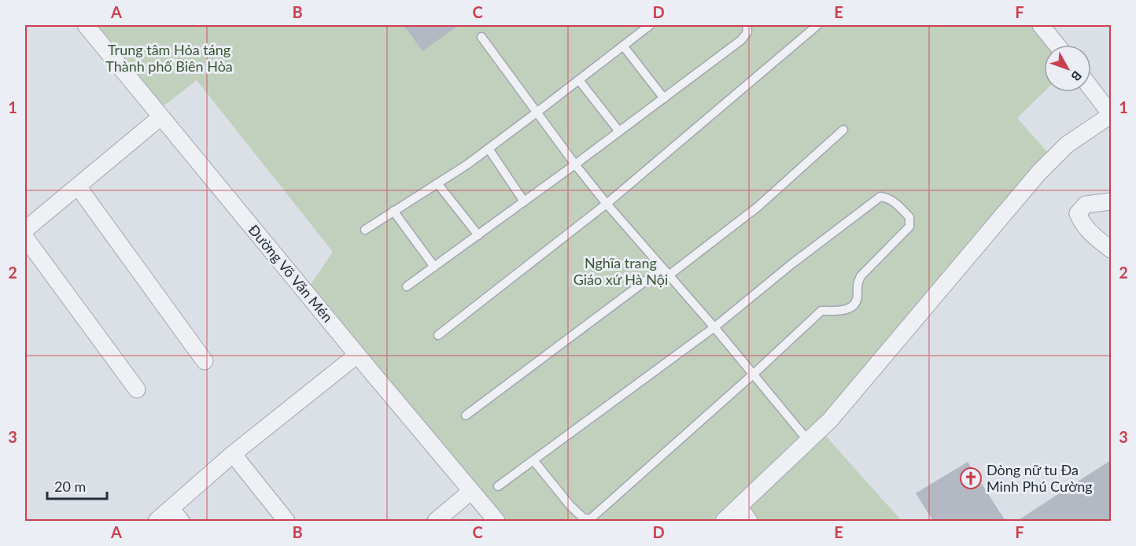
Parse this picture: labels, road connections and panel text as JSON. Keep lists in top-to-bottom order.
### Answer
{
  "streets": {
    "street": ["Đường Võ Văn Mén"]
  },
  "parks": ["Trung tâm Hỏa táng Thành phố Biên Hòa", "Nghĩa trang Giáo xứ Hà Nội"],
  "places": {
    "church": ["Dòng nữ tu Đa Minh Phú Cường"]
  },
  "scale_bar": "20 m",
  "north": "bottom right",
  "grid": {
    "columns": [
      "A",
      "B",
      "C",
      "D",
      "E",
      "F"
    ],
    "rows": ["1", "2", "3"]
  }
}
